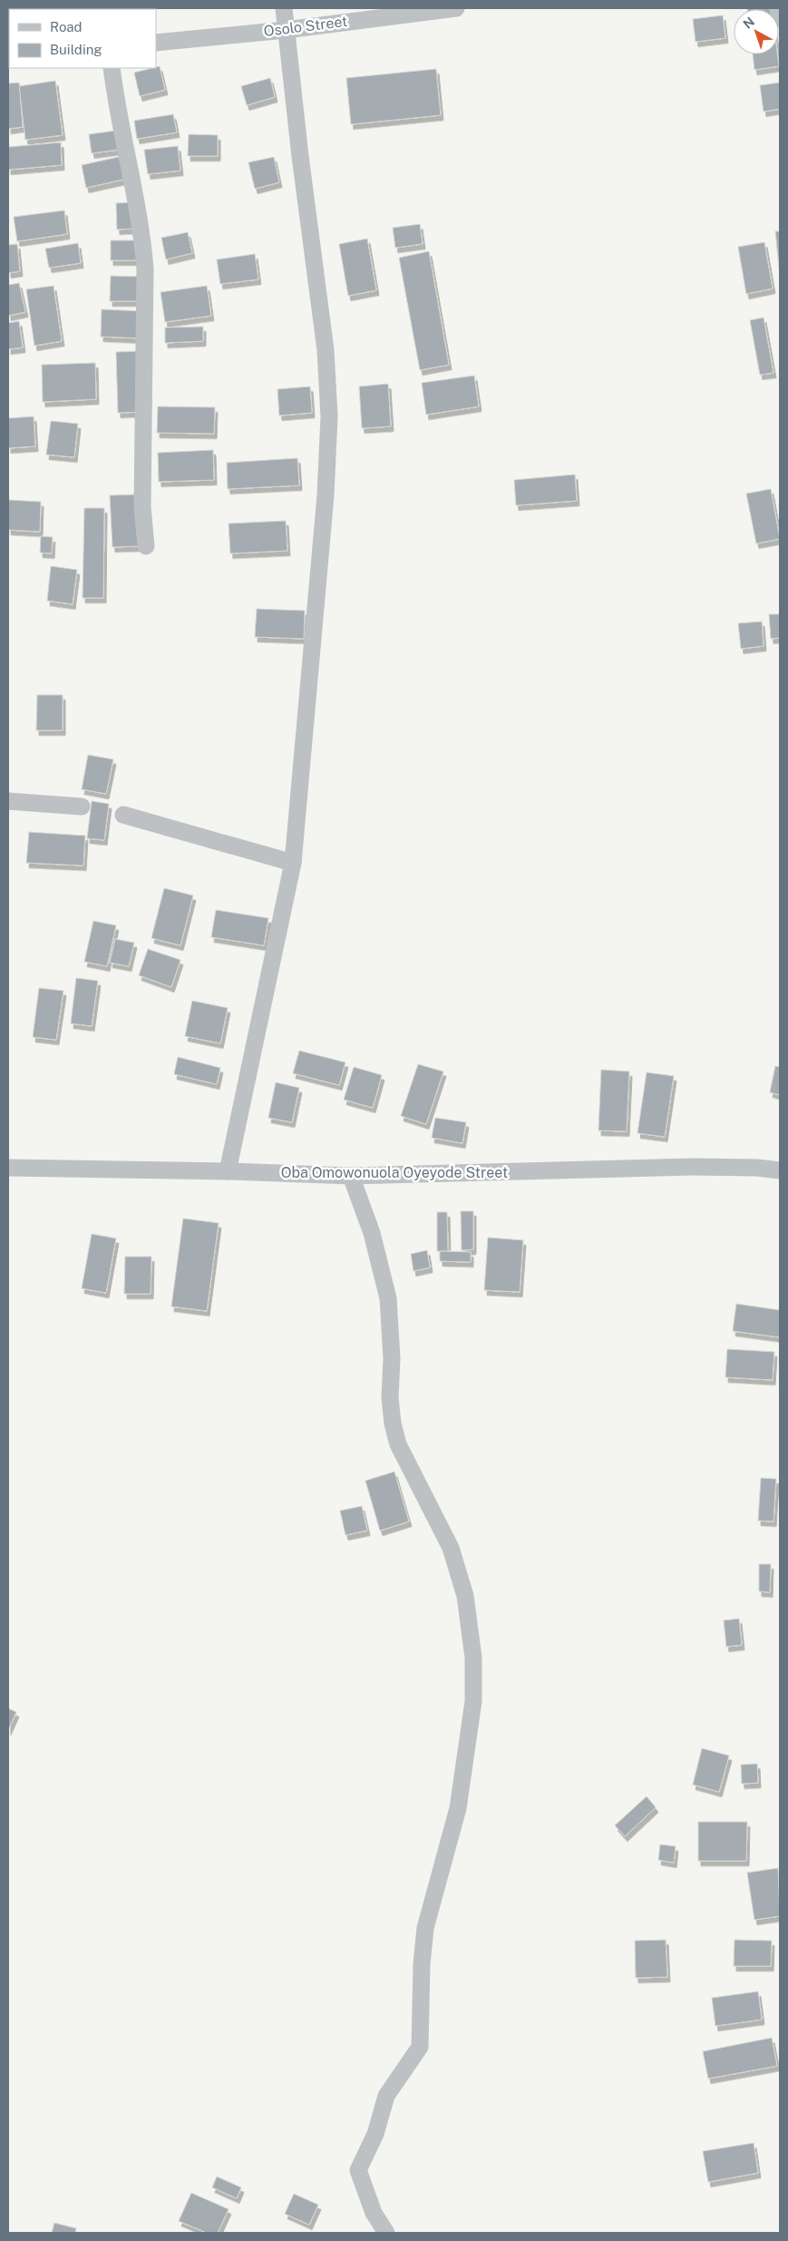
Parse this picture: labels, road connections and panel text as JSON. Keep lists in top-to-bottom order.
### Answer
{
  "streets": {
    "street": ["Osolo Street", "Oba Omowonuola Oyeyode Street"]
  },
  "legend": ["Road", "Building"],
  "north": "top left"
}
